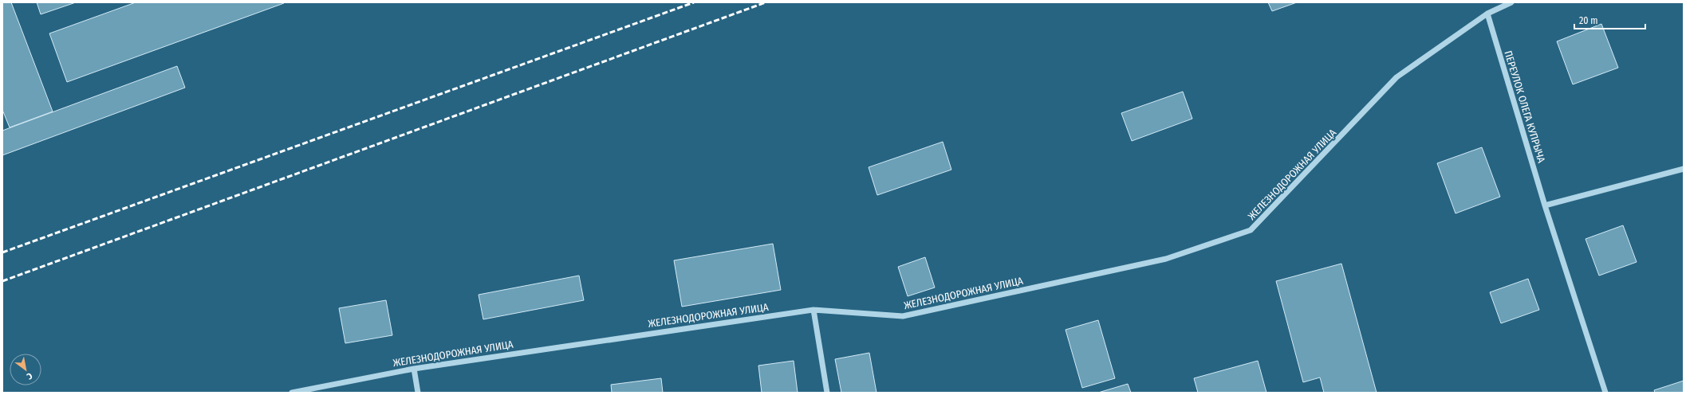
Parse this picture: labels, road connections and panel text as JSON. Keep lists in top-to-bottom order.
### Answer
{
  "streets": {
    "street": ["ПЕРЕУЛОК ОЛЕГА КУПРЫЧА", "ЖЕЛЕЗНОДОРОЖНАЯ УЛИЦА"]
  },
  "crossings": [
    ["ПЕРЕУЛОК ОЛЕГА КУПРЫЧА", "ЖЕЛЕЗНОДОРОЖНАЯ УЛИЦА"]
  ],
  "scale_bar": "20 m",
  "north": "bottom right"
}
